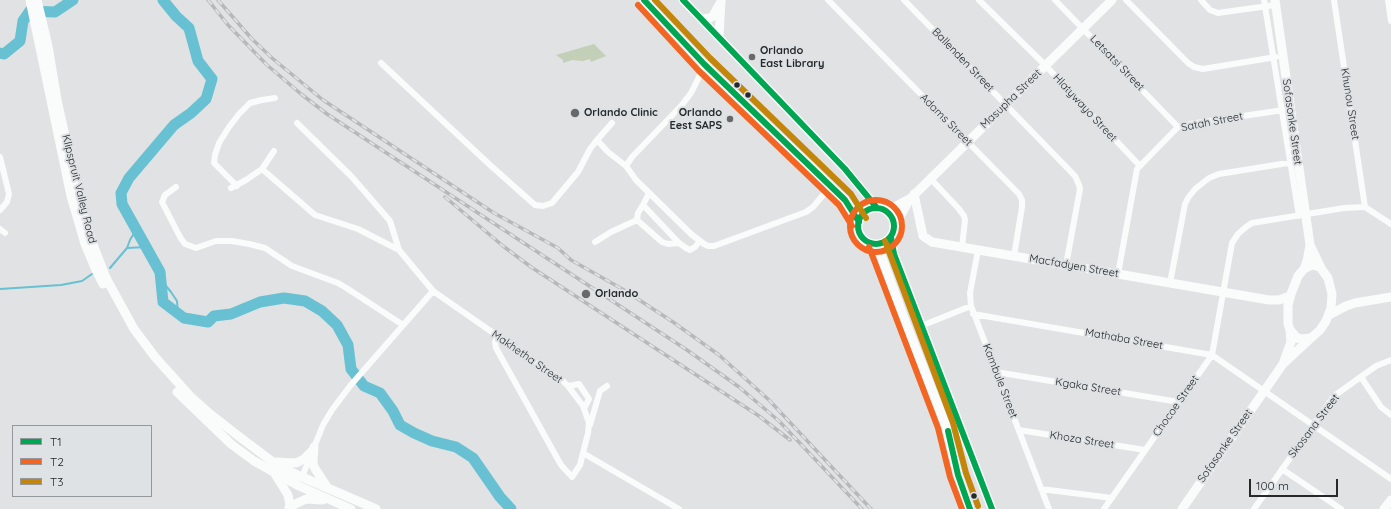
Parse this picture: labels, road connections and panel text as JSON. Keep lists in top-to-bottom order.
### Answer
{
  "streets": {
    "main road": [
      "Masupha Street",
      "Sofasonke Street",
      "Klipspruit Valley Road",
      "Macfadyen Street"
    ],
    "street": [
      "Ballenden Street",
      "Letsatsi Street",
      "Khunou Street",
      "Hlatywayo Street",
      "Adams Street",
      "Satah Street",
      "Mathaba Street",
      "Makhetha Street",
      "Kambule Street",
      "Kgaka Street",
      "Chocoe Street",
      "Skosana Street",
      "Khoza Street"
    ]
  },
  "crossings": [
    ["Ballenden Street", "Masupha Street"],
    ["Ballenden Street", "Macfadyen Street"],
    ["Letsatsi Street", "Masupha Street"],
    ["Letsatsi Street", "Satah Street"],
    ["Masupha Street", "Hlatywayo Street"],
    ["Masupha Street", "Adams Street"],
    ["Masupha Street", "Macfadyen Street"],
    ["Hlatywayo Street", "Satah Street"],
    ["Adams Street", "Macfadyen Street"],
    ["Satah Street", "Sofasonke Street"],
    ["Satah Street", "Macfadyen Street"],
    ["Sofasonke Street", "Macfadyen Street"],
    ["Sofasonke Street", "Mathaba Street"],
    ["Sofasonke Street", "Chocoe Street"],
    ["Macfadyen Street", "Kambule Street"],
    ["Macfadyen Street", "Chocoe Street"],
    ["Mathaba Street", "Kambule Street"],
    ["Mathaba Street", "Chocoe Street"],
    ["Mathaba Street", "Skosana Street"],
    ["Kambule Street", "Kgaka Street"],
    ["Kambule Street", "Khoza Street"],
    ["Kgaka Street", "Chocoe Street"],
    ["Chocoe Street", "Khoza Street"]
  ],
  "places": [
    "Orlando East Library",
    "Orlando Clinic",
    "Orlando Eest SAPS",
    "Orlando"
  ],
  "lines": ["transit line T1", "transit line T3", "transit line T2"],
  "legend": ["T1", "T2", "T3"],
  "scale_bar": "100 m"
}
